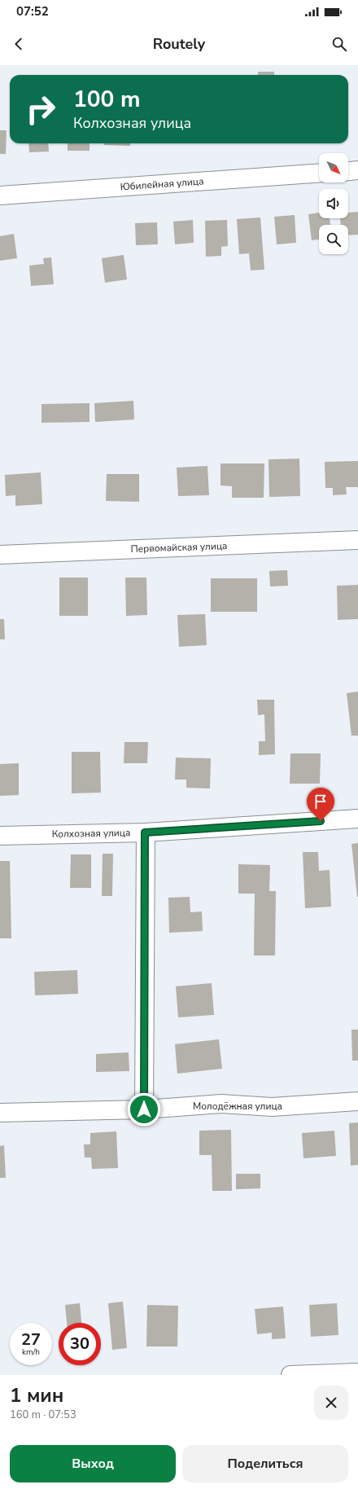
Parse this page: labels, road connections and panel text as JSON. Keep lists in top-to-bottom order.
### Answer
{
  "streets": {
    "street": [
      "Юбилейная улица",
      "Первомайская улица",
      "Колхозная улица",
      "Молодёжная улица"
    ]
  },
  "north": "bottom right",
  "page": {
    "status": "07:52",
    "header": "Routely",
    "turn": ["100 m", "Колхозная улица"],
    "speed": "27 km/h",
    "limit": "30",
    "heading": ["1 мин", "160 m · 07:53"],
    "buttons": ["Выход", "Поделиться"]
  }
}
